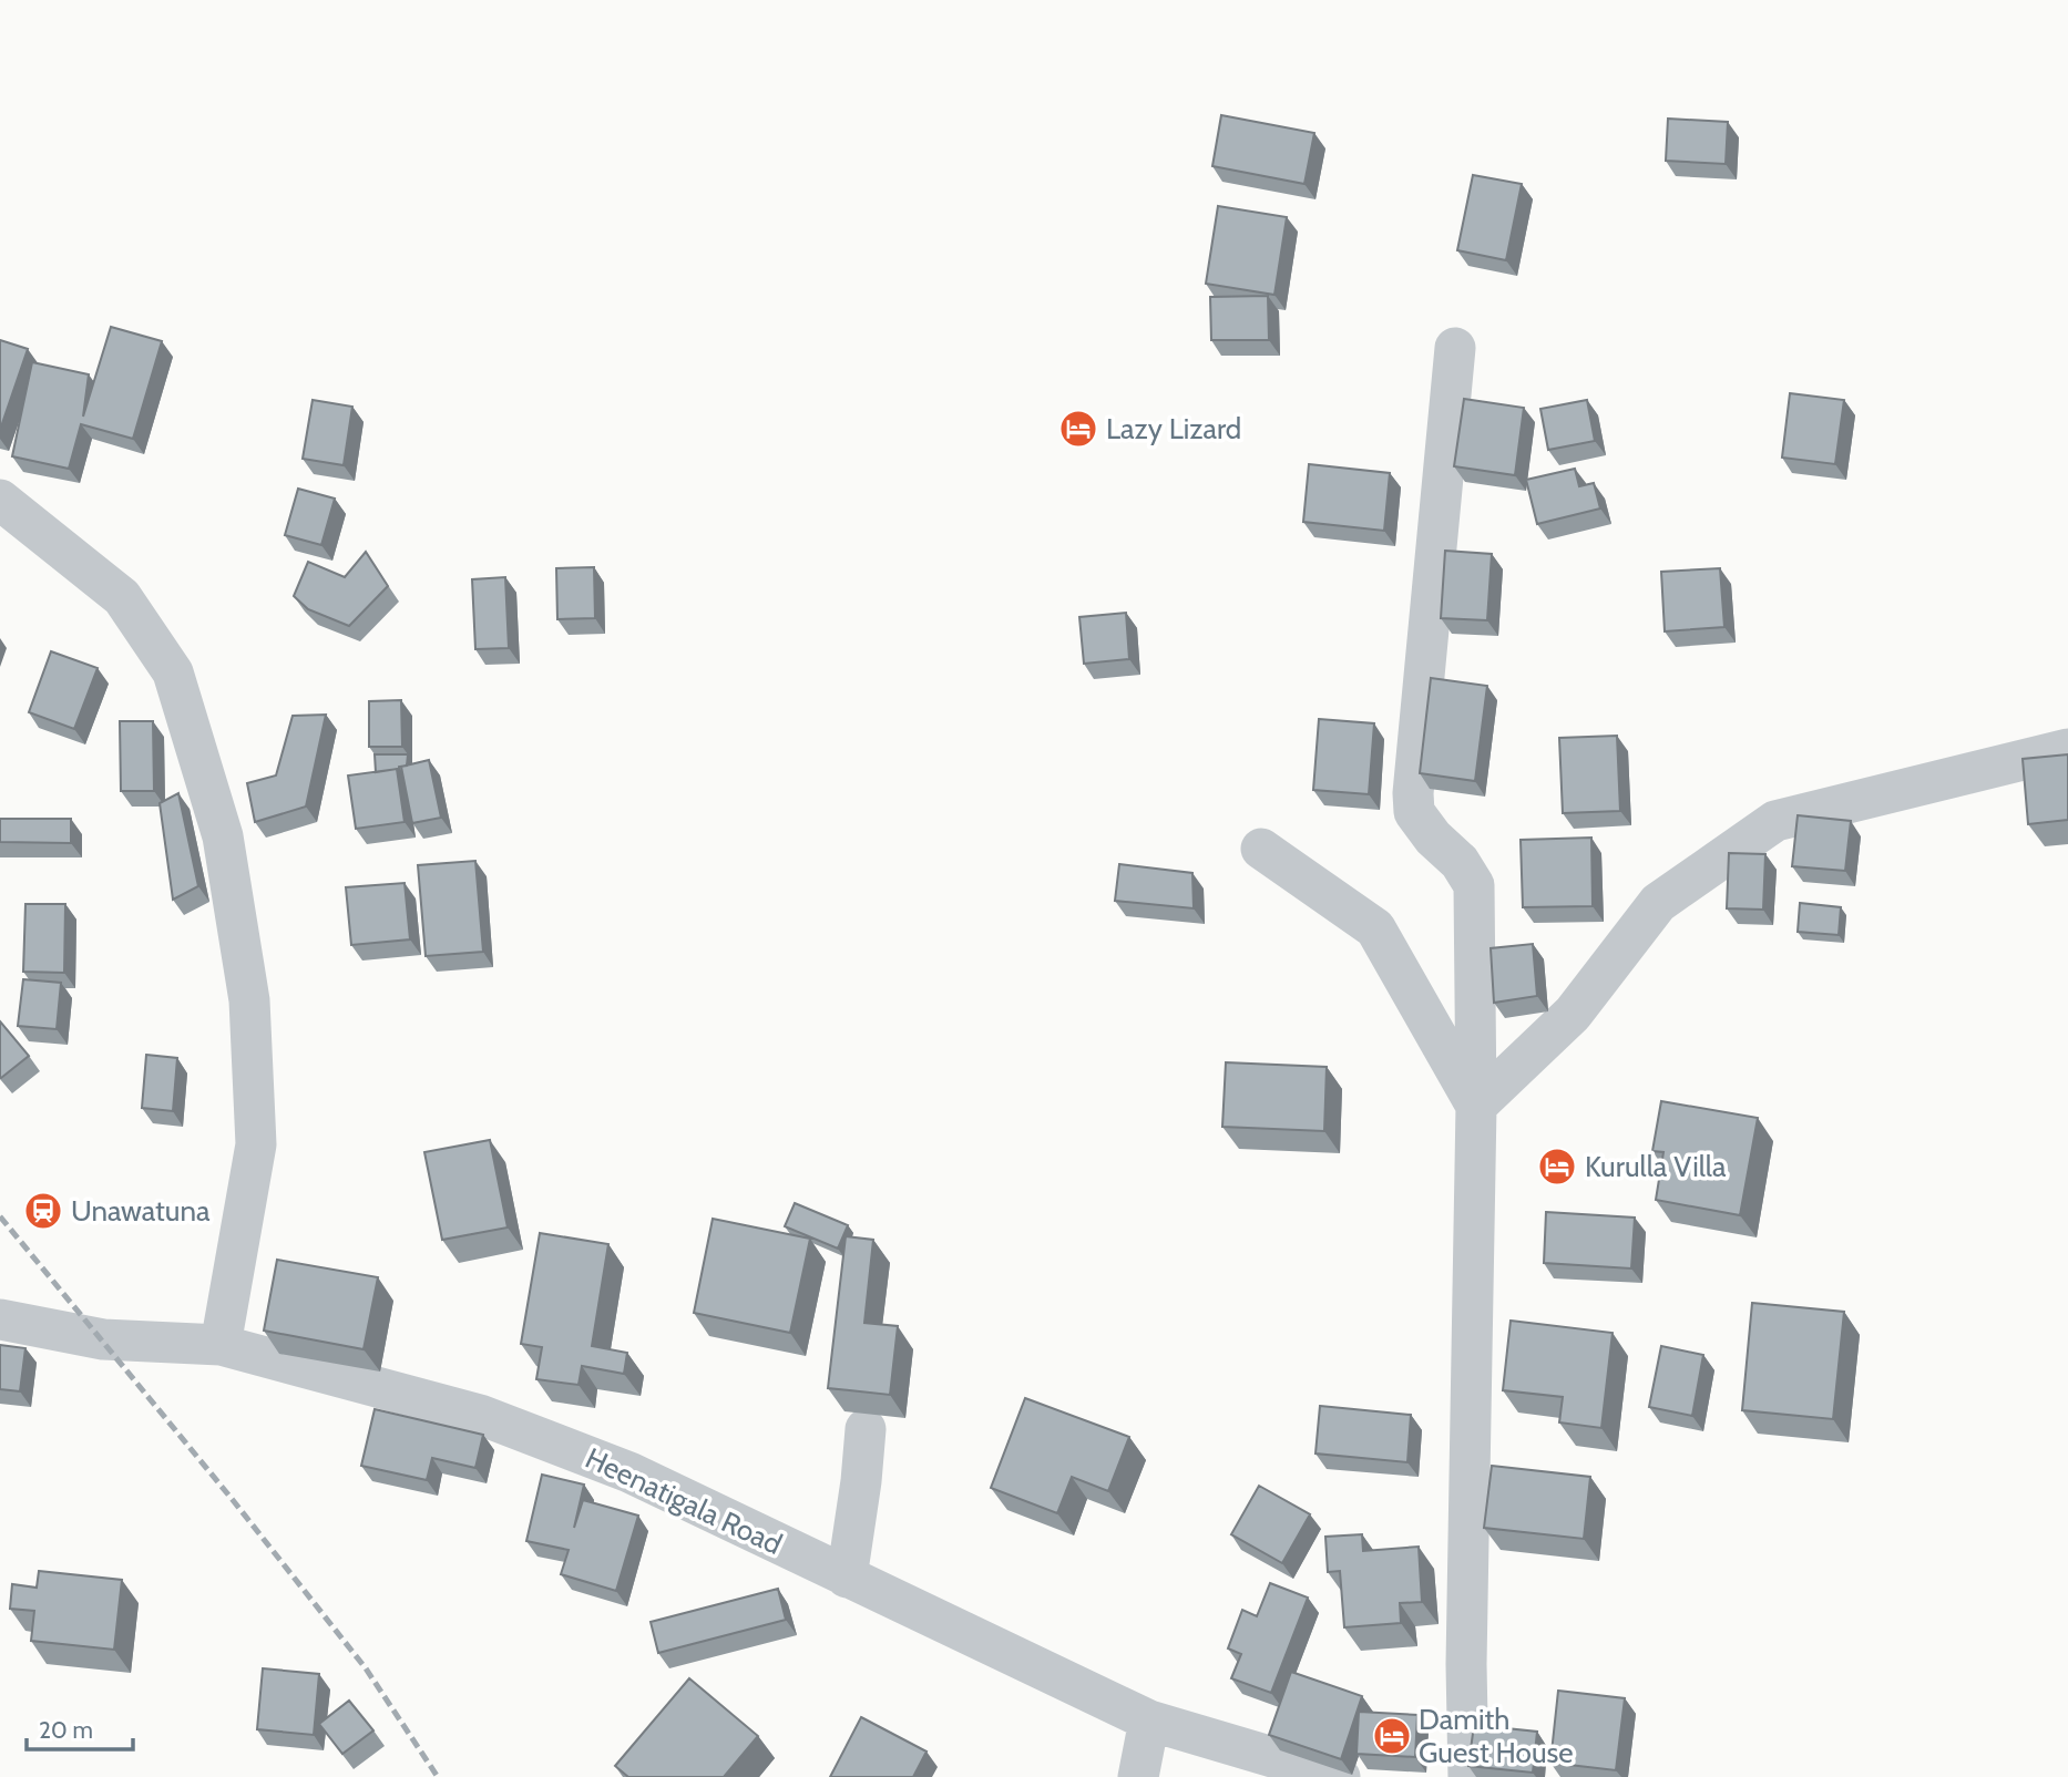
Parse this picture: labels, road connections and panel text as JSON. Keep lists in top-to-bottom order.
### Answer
{
  "streets": {
    "street": ["Heenatigala Road"]
  },
  "places": {
    "hotel": ["Lazy Lizard", "Kurulla Villa", "Damith Guest House"],
    "station": ["Unawatuna"]
  },
  "scale_bar": "20 m"
}
